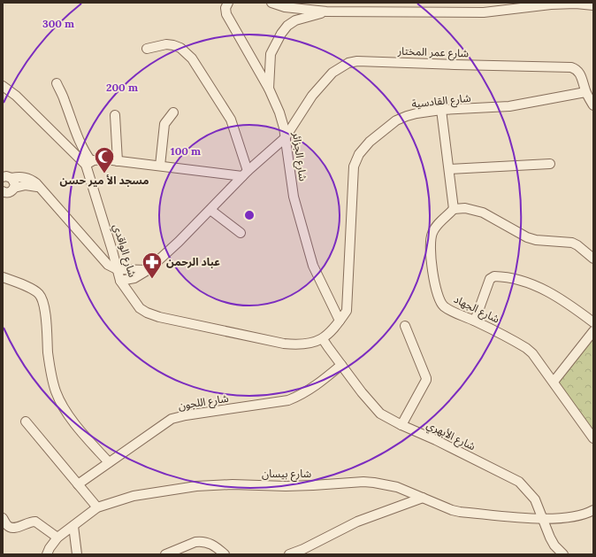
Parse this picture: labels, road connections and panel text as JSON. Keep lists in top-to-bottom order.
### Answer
{
  "streets": {
    "street": [
      "شارع عمر المختار",
      "شارع القادسية",
      "شارع الجزائر",
      "شارع الواقدي",
      "شارع الجهاد",
      "شارع اللجون",
      "شارع الأبهري",
      "شارع بيسان"
    ]
  },
  "crossings": [
    ["شارع عمر المختار", "شارع القادسية"],
    ["شارع عمر المختار", "شارع الجزائر"],
    ["شارع عمر المختار", "شارع الواقدي"],
    ["شارع القادسية", "شارع الجزائر"],
    ["شارع القادسية", "شارع الواقدي"],
    ["شارع القادسية", "شارع الأبهري"],
    ["شارع الواقدي", "شارع الأبهري"],
    ["شارع اللجون", "شارع الأبهري"],
    ["شارع الأبهري", "شارع بيسان"]
  ],
  "places": {
    "mosque": ["مسجد الأ مير حسن"],
    "pharmacy": ["عباد الرحمن"]
  },
  "rings": ["300 m", "200 m", "100 m"]
}
